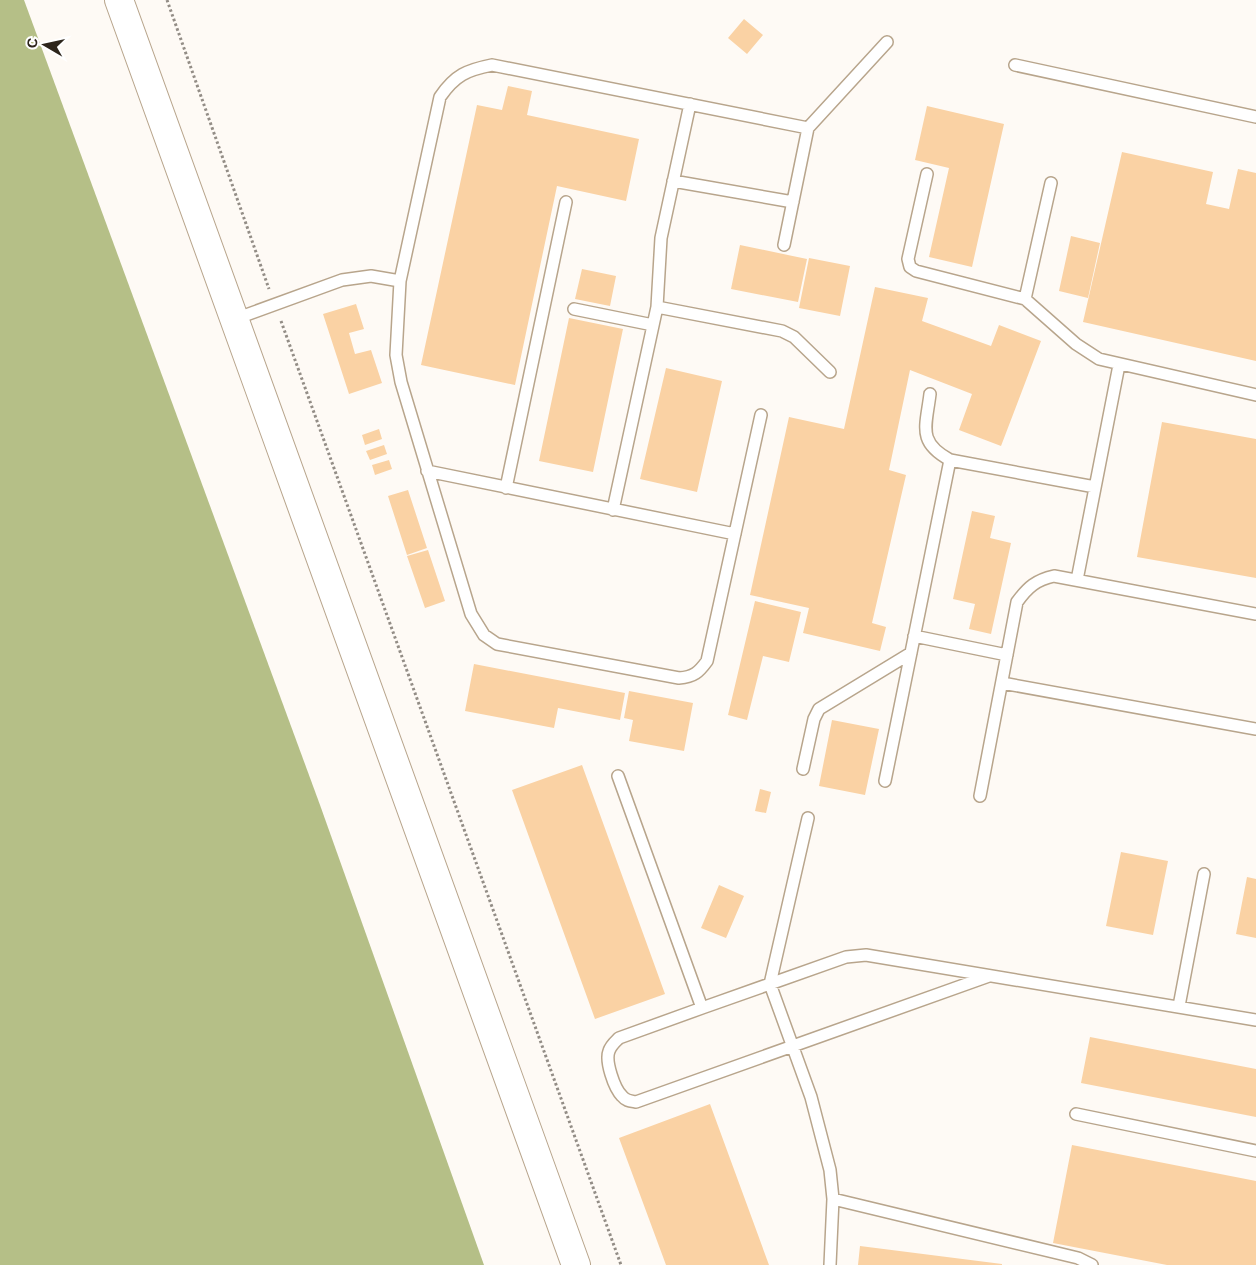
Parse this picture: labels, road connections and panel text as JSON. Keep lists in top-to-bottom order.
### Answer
{
  "north": "left"
}
